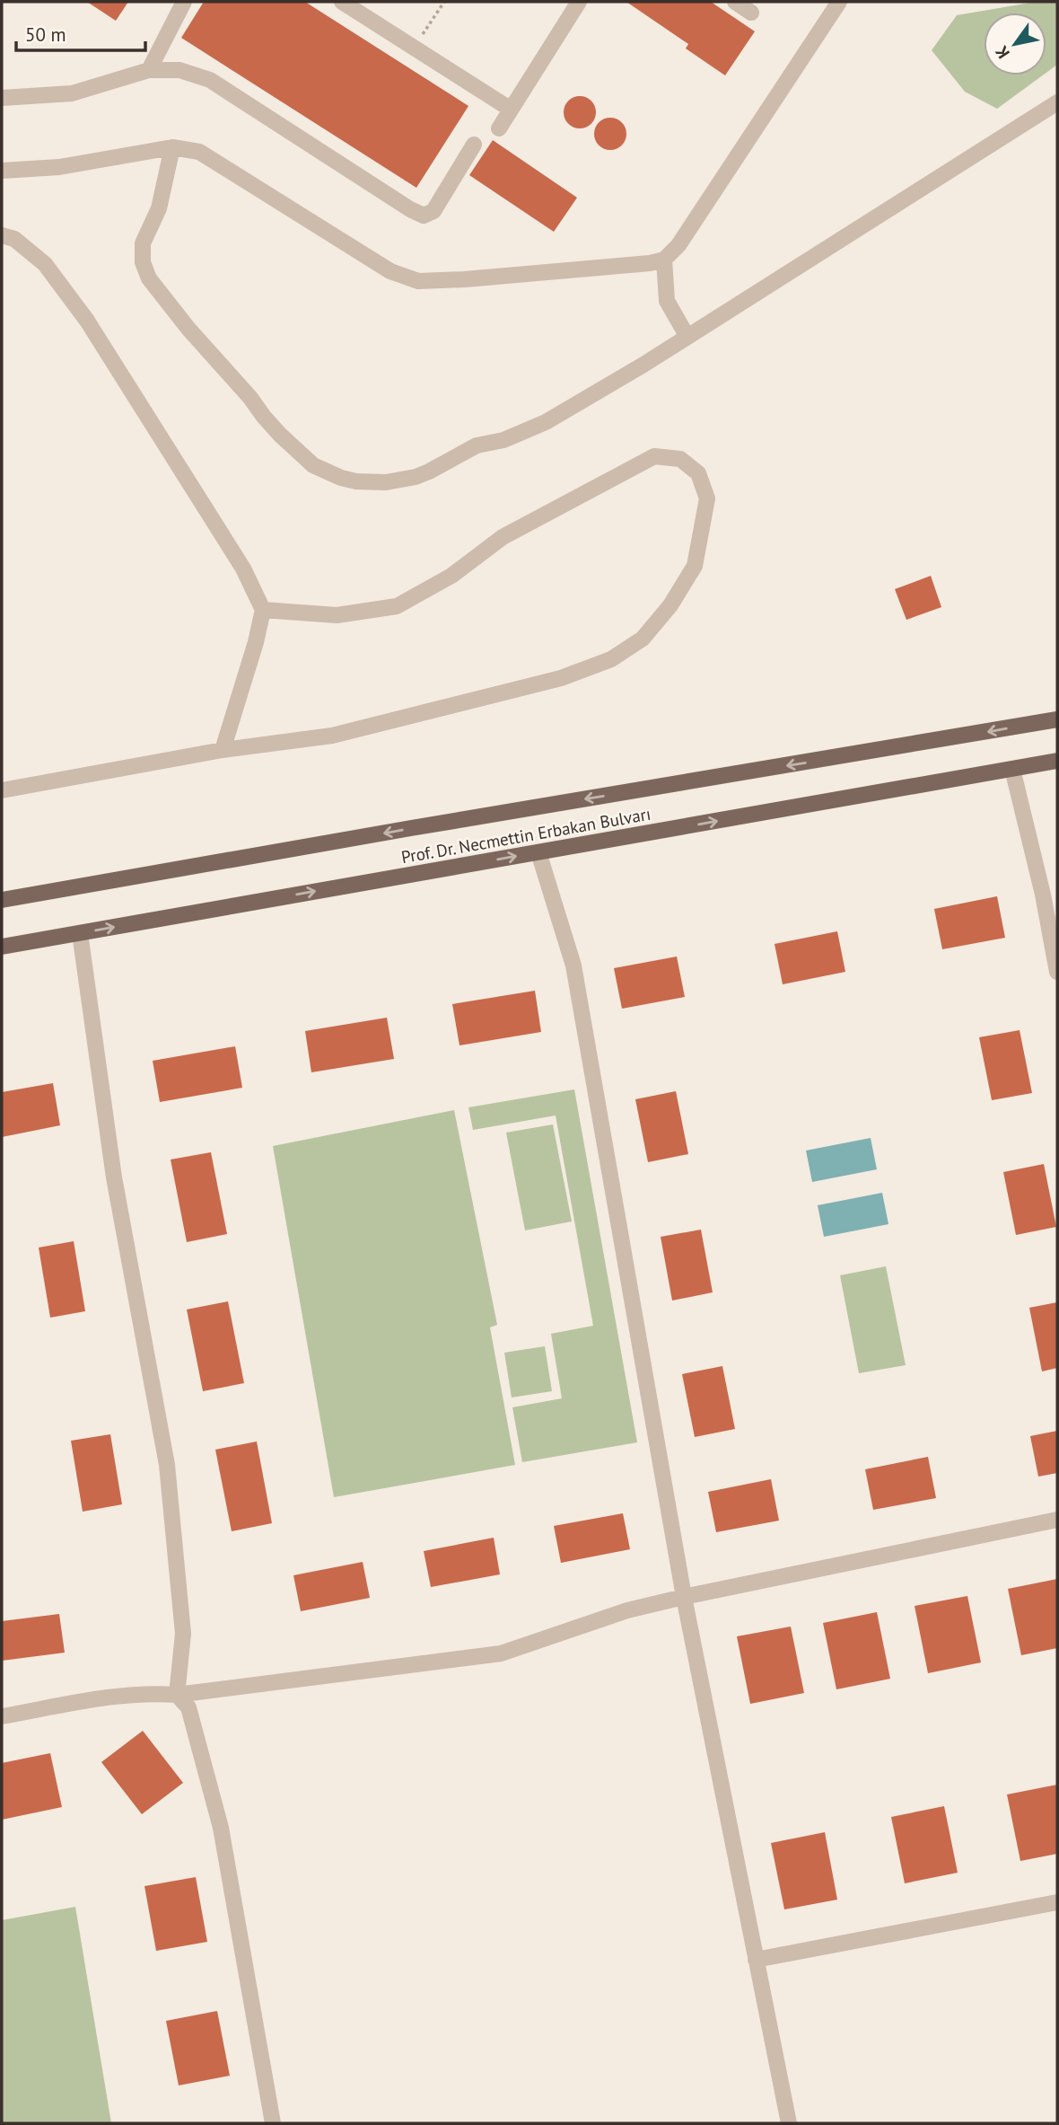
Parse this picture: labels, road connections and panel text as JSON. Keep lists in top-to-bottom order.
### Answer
{
  "streets": {
    "main road": ["Prof. Dr. Necmettin Erbakan Bulvarı"]
  },
  "scale_bar": "50 m",
  "north": "bottom left"
}
